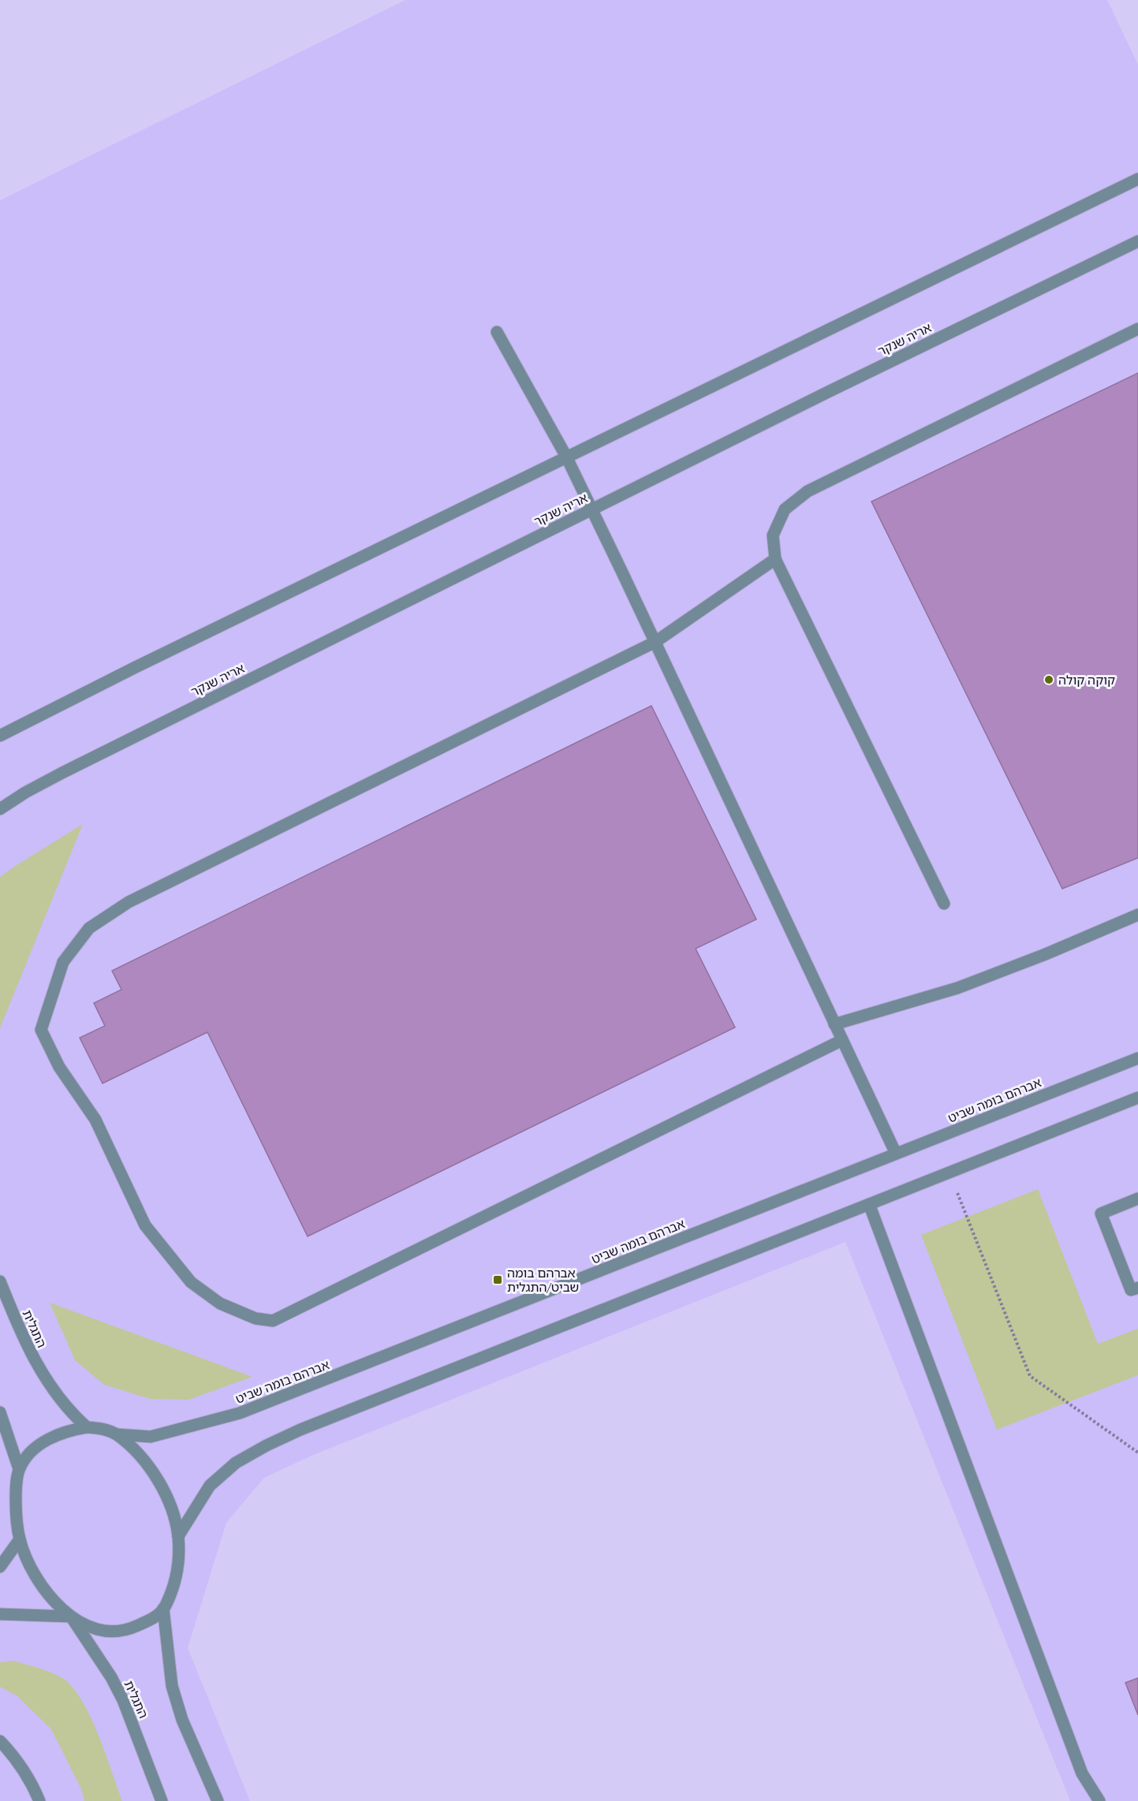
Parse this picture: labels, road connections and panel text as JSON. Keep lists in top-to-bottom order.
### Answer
{
  "streets": {
    "street": ["אריה שנקר", "אברהם בומה שביט", "התגלית"]
  },
  "places": {
    "other": ["קוקה קולה"],
    "transit": ["אברהם בומה שביט/התגלית"]
  }
}
